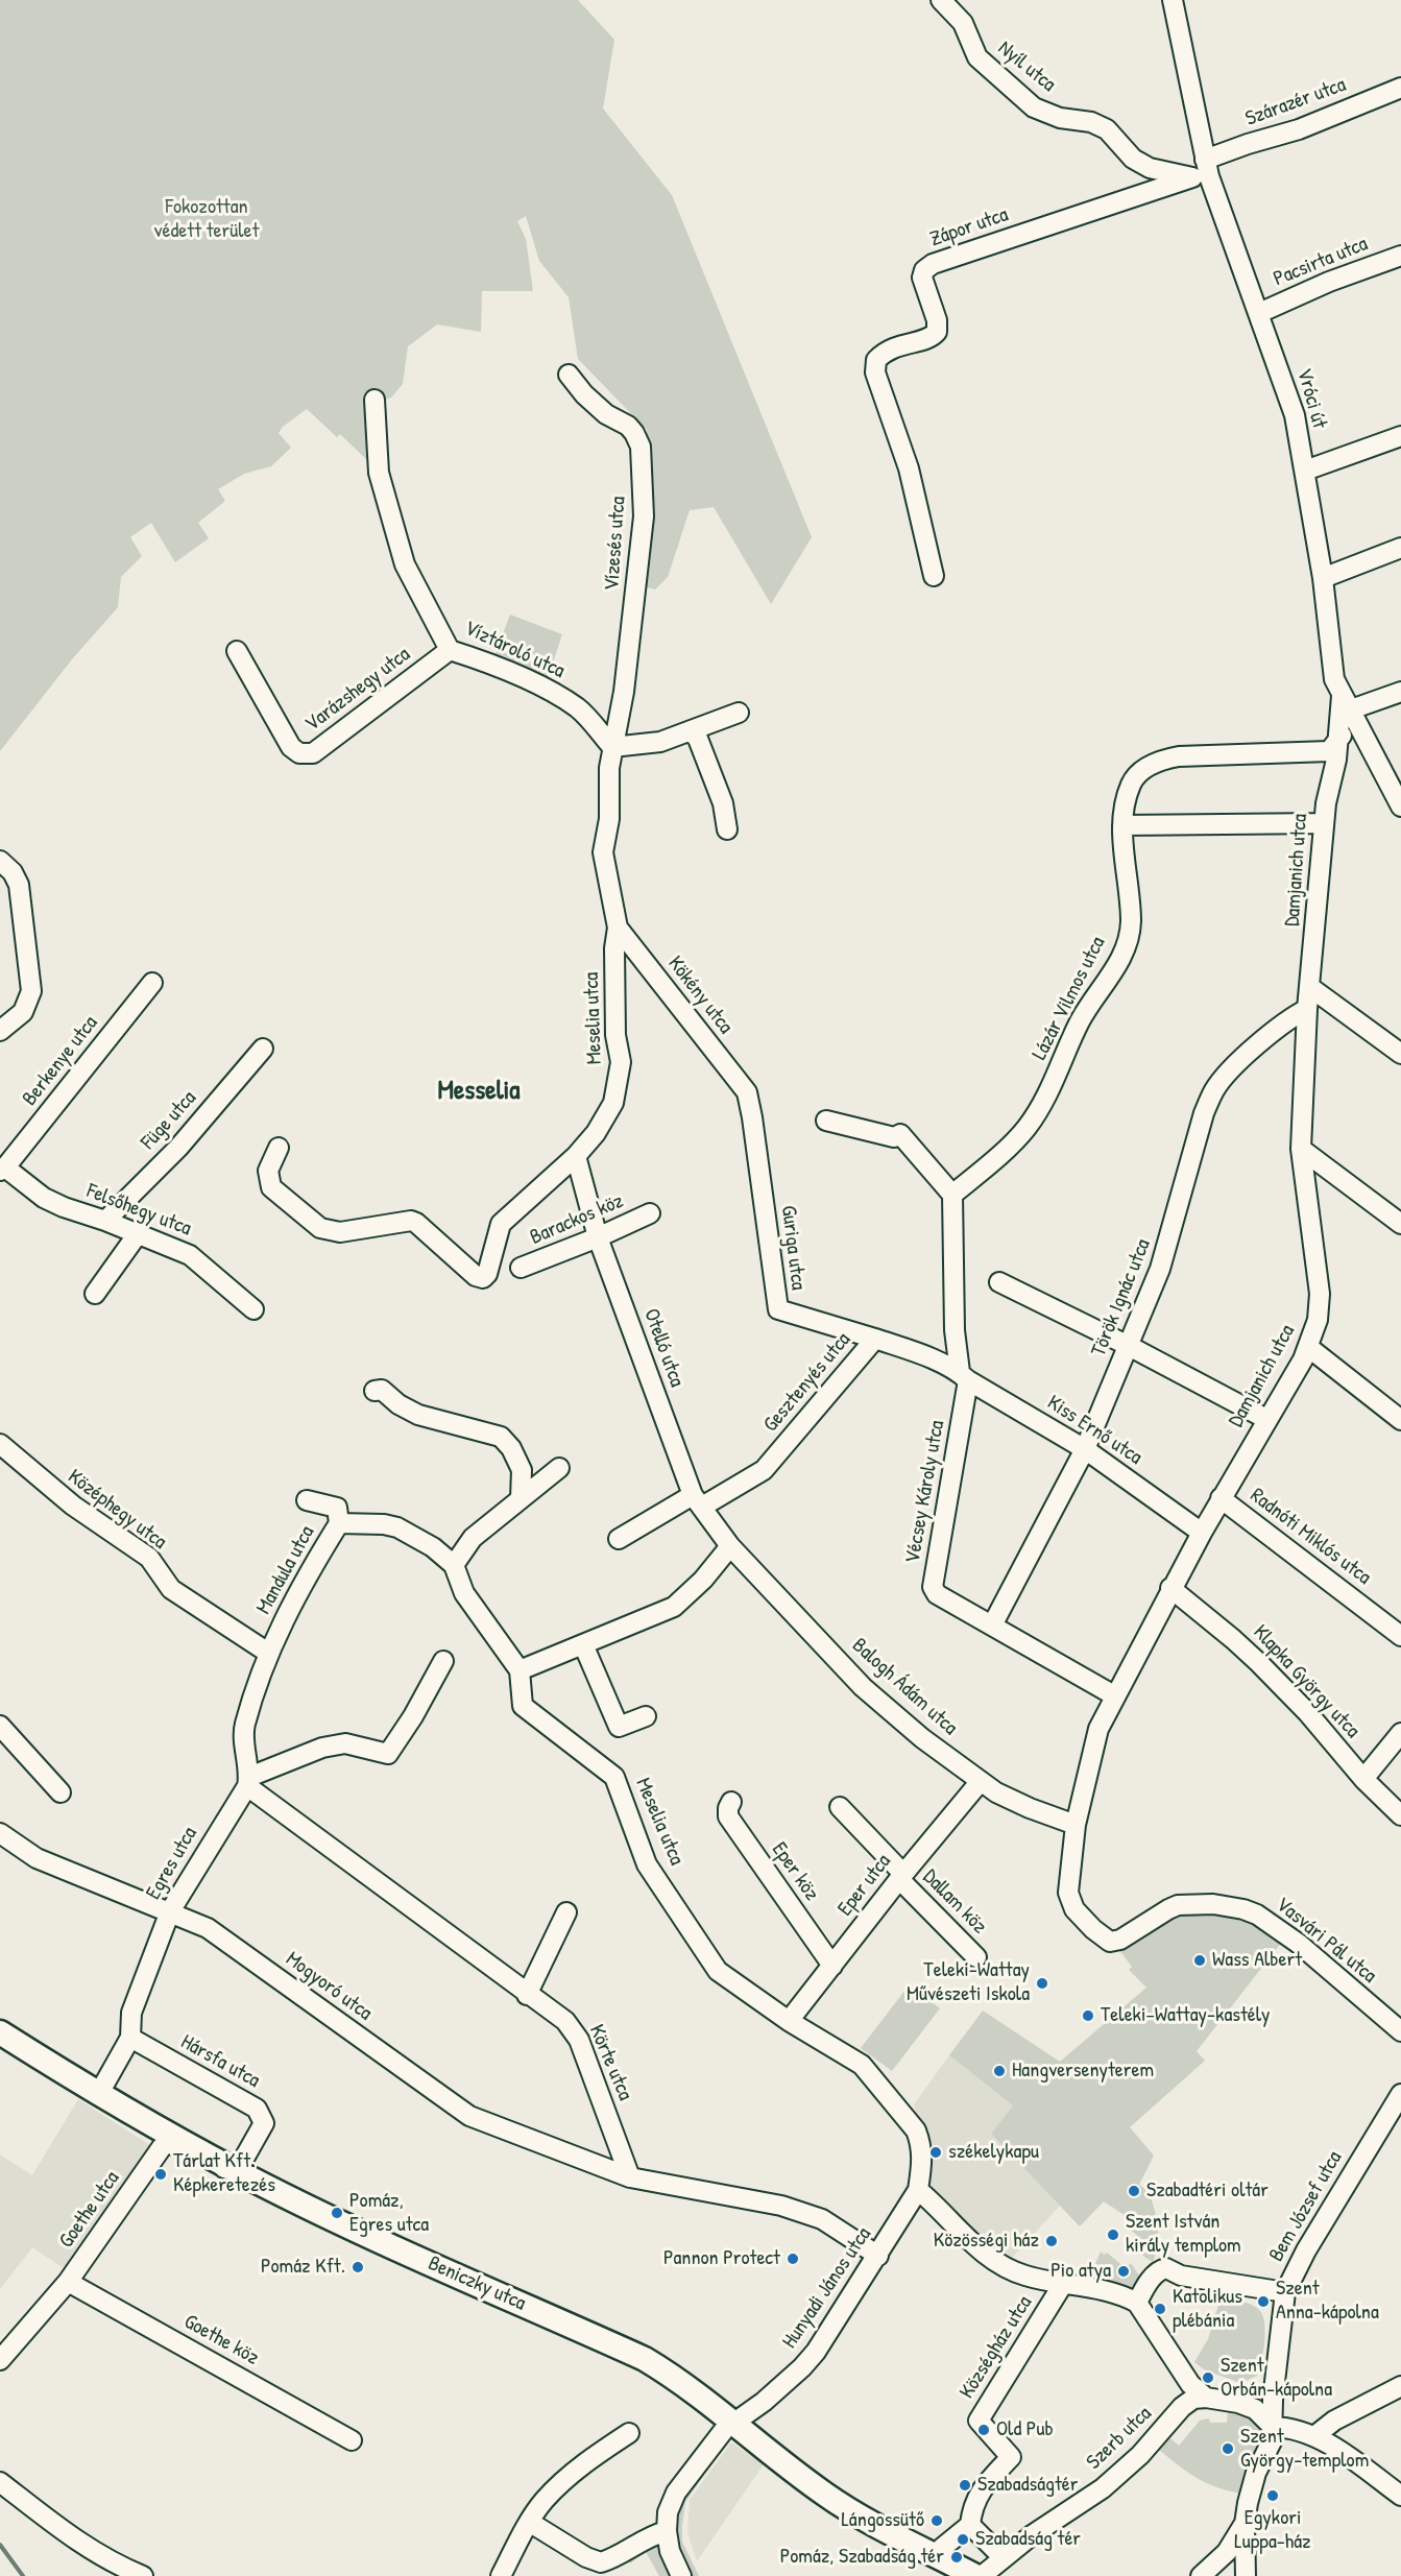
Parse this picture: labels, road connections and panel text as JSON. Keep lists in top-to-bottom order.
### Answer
{
  "streets": {
    "main road": ["Beniczky utca"],
    "street": [
      "Nyíl utca",
      "Szárazér utca",
      "Zápor utca",
      "Pacsirta utca",
      "Vróci út",
      "Vízesés utca",
      "Víztároló utca",
      "Varázshegy utca",
      "Damjanich utca",
      "Kökény utca",
      "Lázár Vilmos utca",
      "Meselia utca",
      "Berkenye utca",
      "Füge utca",
      "Felsőhegy utca",
      "Barackos köz",
      "Guriga utca",
      "Török Ignác utca",
      "Otelló utca",
      "Gesztenyés utca",
      "Kiss Ernő utca",
      "Vécsey Károly utca",
      "Középhegy utca",
      "Radnóti Miklós utca",
      "Mandula utca",
      "Klapka György utca",
      "Balogh Ádám utca",
      "Egres utca",
      "Eper köz",
      "Eper utca",
      "Dallam köz",
      "Vasvári Pál utca",
      "Mogyoró utca",
      "Hársfa utca",
      "Körte utca",
      "Bem József utca",
      "Goethe utca",
      "Hunyadi János utca",
      "Goethe köz",
      "Községház utca",
      "Szerb utca"
    ]
  },
  "crossings": [
    ["Nyíl utca", "Szárazér utca"],
    ["Nyíl utca", "Zápor utca"],
    ["Nyíl utca", "Vróci út"],
    ["Szárazér utca", "Zápor utca"],
    ["Szárazér utca", "Vróci út"],
    ["Zápor utca", "Vróci út"],
    ["Pacsirta utca", "Vróci út"],
    ["Vróci út", "Damjanich utca"],
    ["Vróci út", "Lázár Vilmos utca"],
    ["Vízesés utca", "Víztároló utca"],
    ["Vízesés utca", "Meselia utca"],
    ["Víztároló utca", "Varázshegy utca"],
    ["Víztároló utca", "Meselia utca"],
    ["Damjanich utca", "Lázár Vilmos utca"],
    ["Damjanich utca", "Török Ignác utca"],
    ["Damjanich utca", "Kiss Ernő utca"],
    ["Damjanich utca", "Vécsey Károly utca"],
    ["Damjanich utca", "Radnóti Miklós utca"],
    ["Damjanich utca", "Klapka György utca"],
    ["Damjanich utca", "Balogh Ádám utca"],
    ["Damjanich utca", "Vasvári Pál utca"],
    ["Kökény utca", "Meselia utca"],
    ["Kökény utca", "Guriga utca"],
    ["Lázár Vilmos utca", "Vécsey Károly utca"],
    ["Meselia utca", "Otelló utca"],
    ["Meselia utca", "Eper utca"],
    ["Meselia utca", "Hunyadi János utca"],
    ["Berkenye utca", "Felsőhegy utca"],
    ["Füge utca", "Felsőhegy utca"],
    ["Barackos köz", "Otelló utca"],
    ["Guriga utca", "Gesztenyés utca"],
    ["Török Ignác utca", "Kiss Ernő utca"],
    ["Török Ignác utca", "Vécsey Károly utca"],
    ["Otelló utca", "Gesztenyés utca"],
    ["Otelló utca", "Balogh Ádám utca"],
    ["Gesztenyés utca", "Kiss Ernő utca"],
    ["Gesztenyés utca", "Vécsey Károly utca"],
    ["Kiss Ernő utca", "Vécsey Károly utca"],
    ["Középhegy utca", "Mandula utca"],
    ["Balogh Ádám utca", "Eper utca"],
    ["Egres utca", "Mogyoró utca"],
    ["Egres utca", "Hársfa utca"],
    ["Egres utca", "Körte utca"],
    ["Egres utca", "Beniczky utca"],
    ["Eper köz", "Eper utca"],
    ["Eper utca", "Dallam köz"],
    ["Mogyoró utca", "Körte utca"],
    ["Hársfa utca", "Goethe utca"],
    ["Hársfa utca", "Beniczky utca"],
    ["Goethe utca", "Beniczky utca"],
    ["Goethe utca", "Goethe köz"],
    ["Beniczky utca", "Hunyadi János utca"]
  ],
  "districts": ["Messelia"],
  "parks": ["Fokozottan védett terület"],
  "places": [
    "Wass Albert",
    "Teleki-Wattay Művészeti Iskola",
    "Teleki–Wattay-kastély",
    "Hangversenyterem",
    "székelykapu",
    "Tárlat Kft. Képkeretezés",
    "Szabadtéri oltár",
    "Pomáz, Egres utca",
    "Szent István király templom",
    "Közösségi ház",
    "Pannon Protect",
    "Pomáz Kft.",
    "Pio atya",
    "Szent Anna-kápolna",
    "Katolikus plébánia",
    "Szent Orbán-kápolna",
    "Old Pub",
    "Szent György-templom",
    "Szabadságtér",
    "Egykori Luppa-ház",
    "Lángossütő",
    "Szabadság tér",
    "Pomáz, Szabadság tér"
  ]
}
